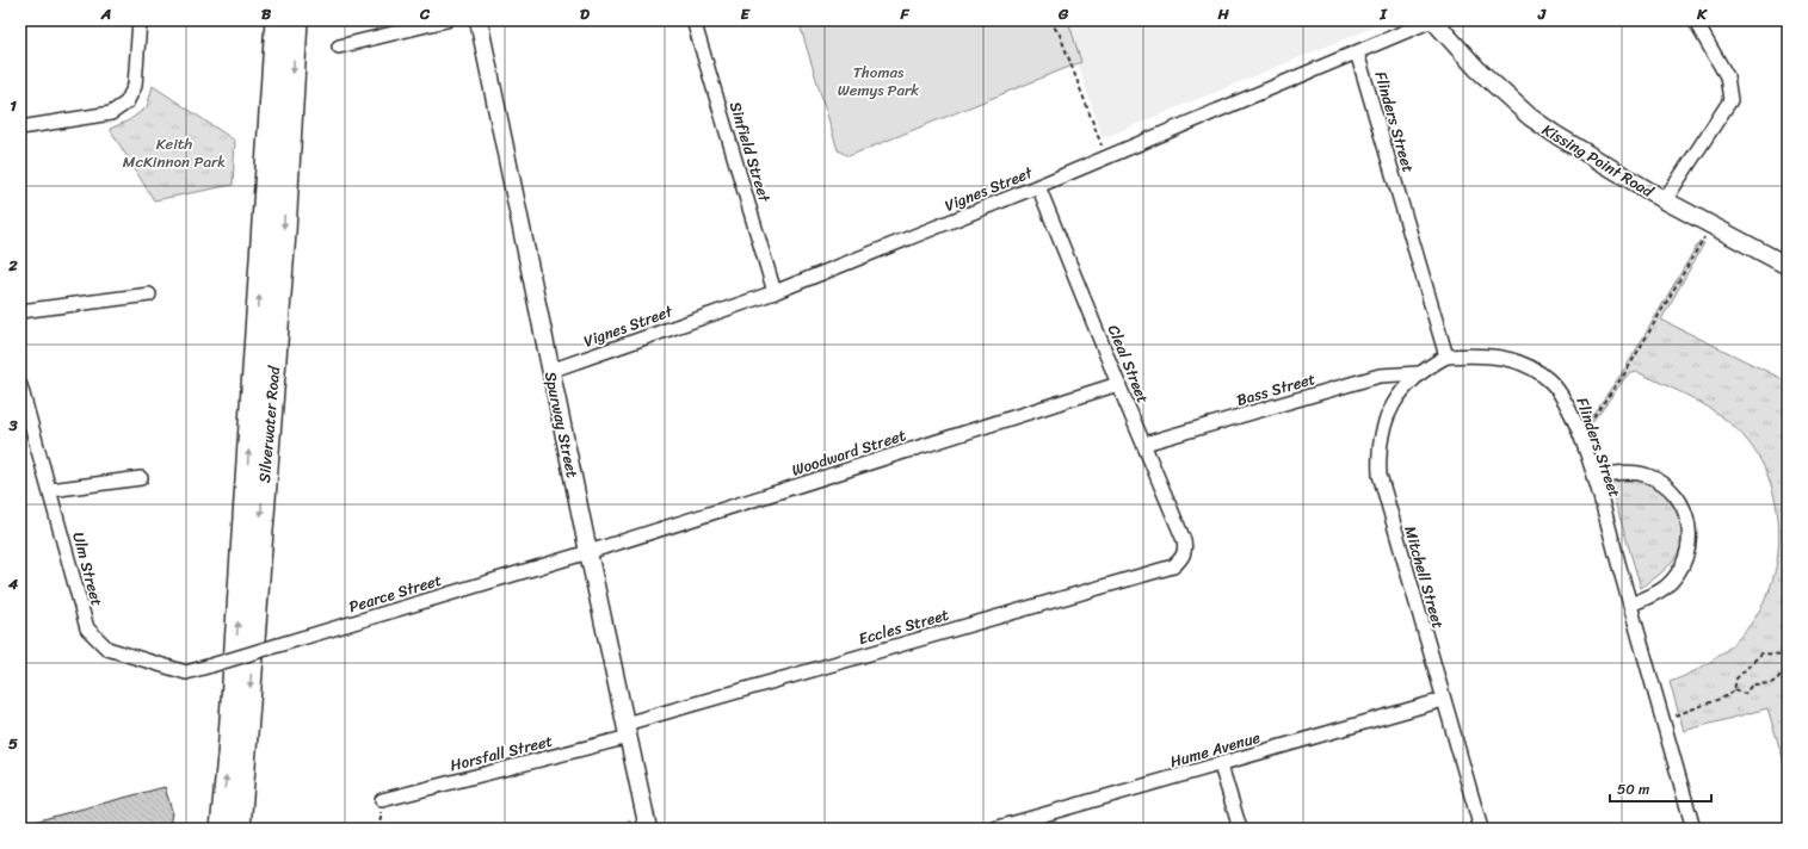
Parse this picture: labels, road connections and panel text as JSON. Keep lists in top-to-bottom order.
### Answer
{
  "streets": {
    "highway": ["Silverwater Road"],
    "street": [
      "Flinders Street",
      "Sinfield Street",
      "Kissing Point Road",
      "Vignes Street",
      "Cleal Street",
      "Bass Street",
      "Spurway Street",
      "Woodward Street",
      "Ulm Street",
      "Mitchell Street",
      "Pearce Street",
      "Eccles Street",
      "Hume Avenue",
      "Horsfall Street"
    ]
  },
  "crossings": [
    ["Flinders Street", "Vignes Street"],
    ["Flinders Street", "Mitchell Street"],
    ["Sinfield Street", "Vignes Street"],
    ["Kissing Point Road", "Vignes Street"],
    ["Vignes Street", "Cleal Street"],
    ["Vignes Street", "Spurway Street"],
    ["Cleal Street", "Bass Street"],
    ["Cleal Street", "Woodward Street"],
    ["Cleal Street", "Eccles Street"],
    ["Bass Street", "Mitchell Street"],
    ["Spurway Street", "Woodward Street"],
    ["Spurway Street", "Pearce Street"],
    ["Spurway Street", "Eccles Street"],
    ["Spurway Street", "Horsfall Street"],
    ["Woodward Street", "Pearce Street"],
    ["Ulm Street", "Pearce Street"],
    ["Mitchell Street", "Hume Avenue"],
    ["Eccles Street", "Horsfall Street"]
  ],
  "parks": ["Thomas Wemys Park", "Keith McKinnon Park"],
  "scale_bar": "50 m",
  "grid": {
    "columns": [
      "A",
      "B",
      "C",
      "D",
      "E",
      "F",
      "G",
      "H",
      "I",
      "J",
      "K"
    ],
    "rows": [
      "1",
      "2",
      "3",
      "4",
      "5"
    ]
  }
}
